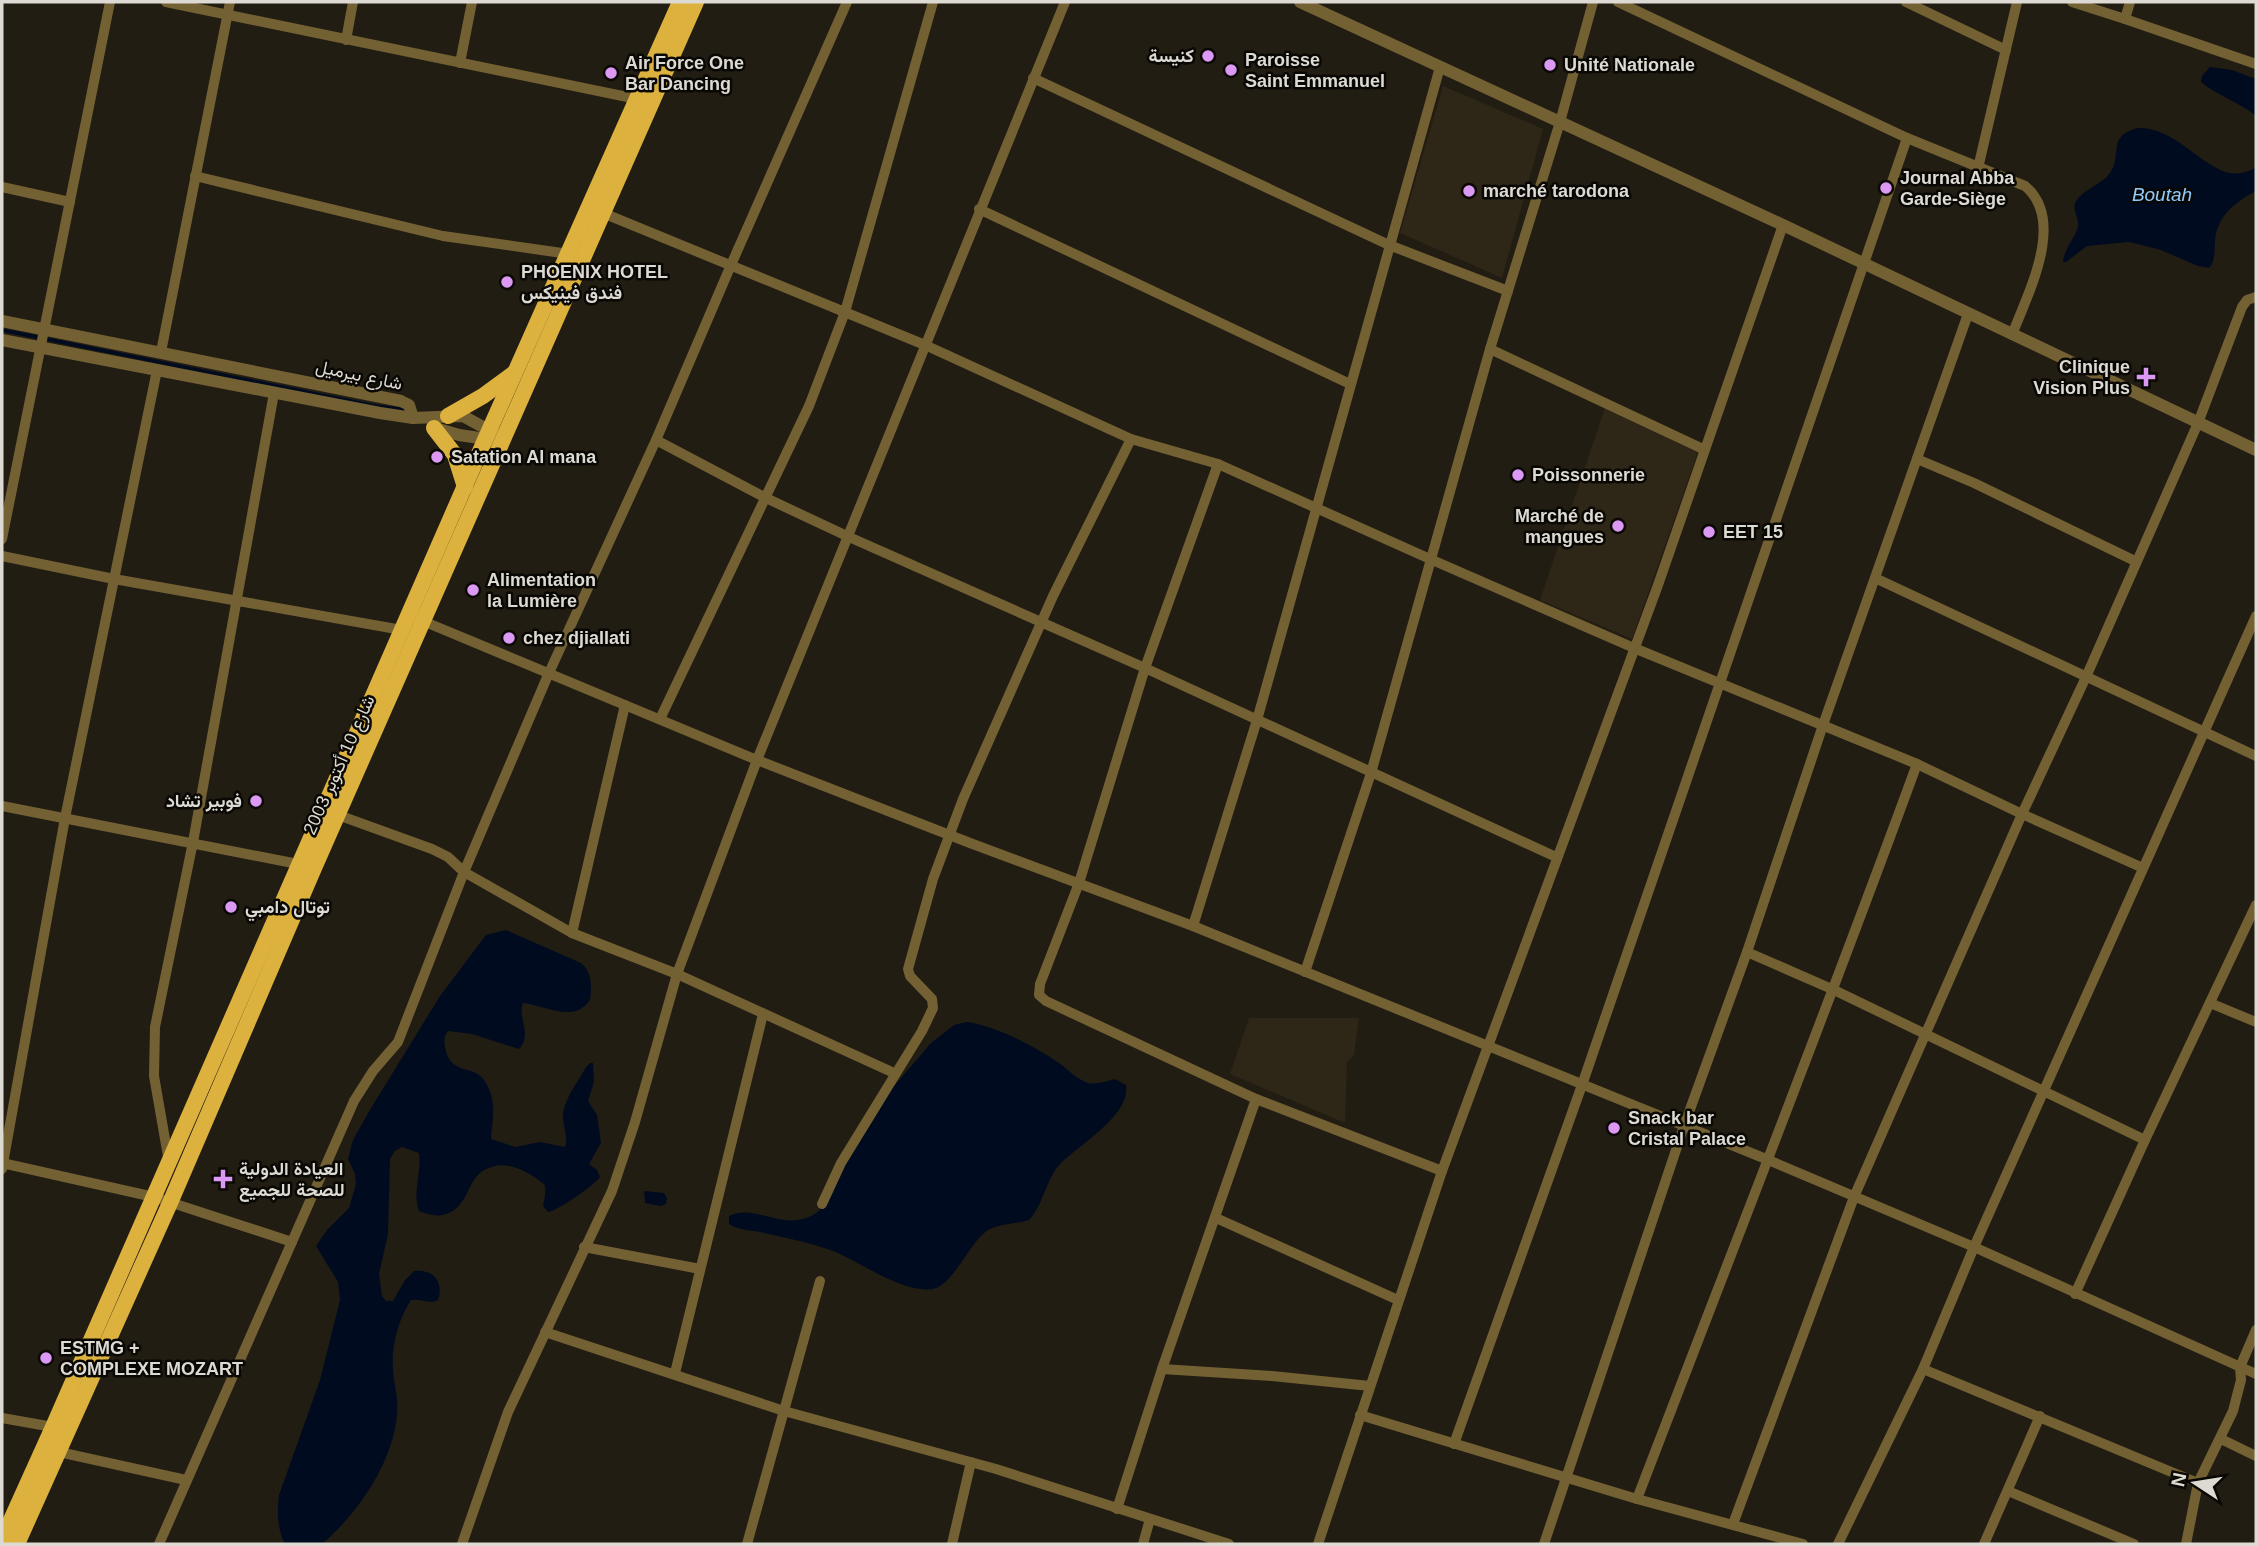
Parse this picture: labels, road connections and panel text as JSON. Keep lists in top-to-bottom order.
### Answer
{
  "streets": {
    "highway": ["شارع 10 أكتوبر 2003"],
    "street": ["شارع بيرميل"]
  },
  "water": ["Boutah"],
  "places": {
    "other": [
      "كنيسة",
      "Unité Nationale",
      "Paroisse Saint Emmanuel",
      "Air Force One Bar Dancing",
      "Journal Abba Garde-Siège",
      "marché tarodona",
      "PHOENIX HOTEL فندق فينيكس",
      "Satation Al mana",
      "Poissonnerie",
      "Marché de mangues",
      "EET 15",
      "Alimentation la Lumière",
      "chez djiallati",
      "فوبير تشاد",
      "توتال دامبي",
      "Snack bar Cristal Palace",
      "ESTMG + COMPLEXE MOZART"
    ],
    "health": ["Clinique Vision Plus", "العيادة الدولية للصحة للجميع"]
  },
  "north": "left"
}
